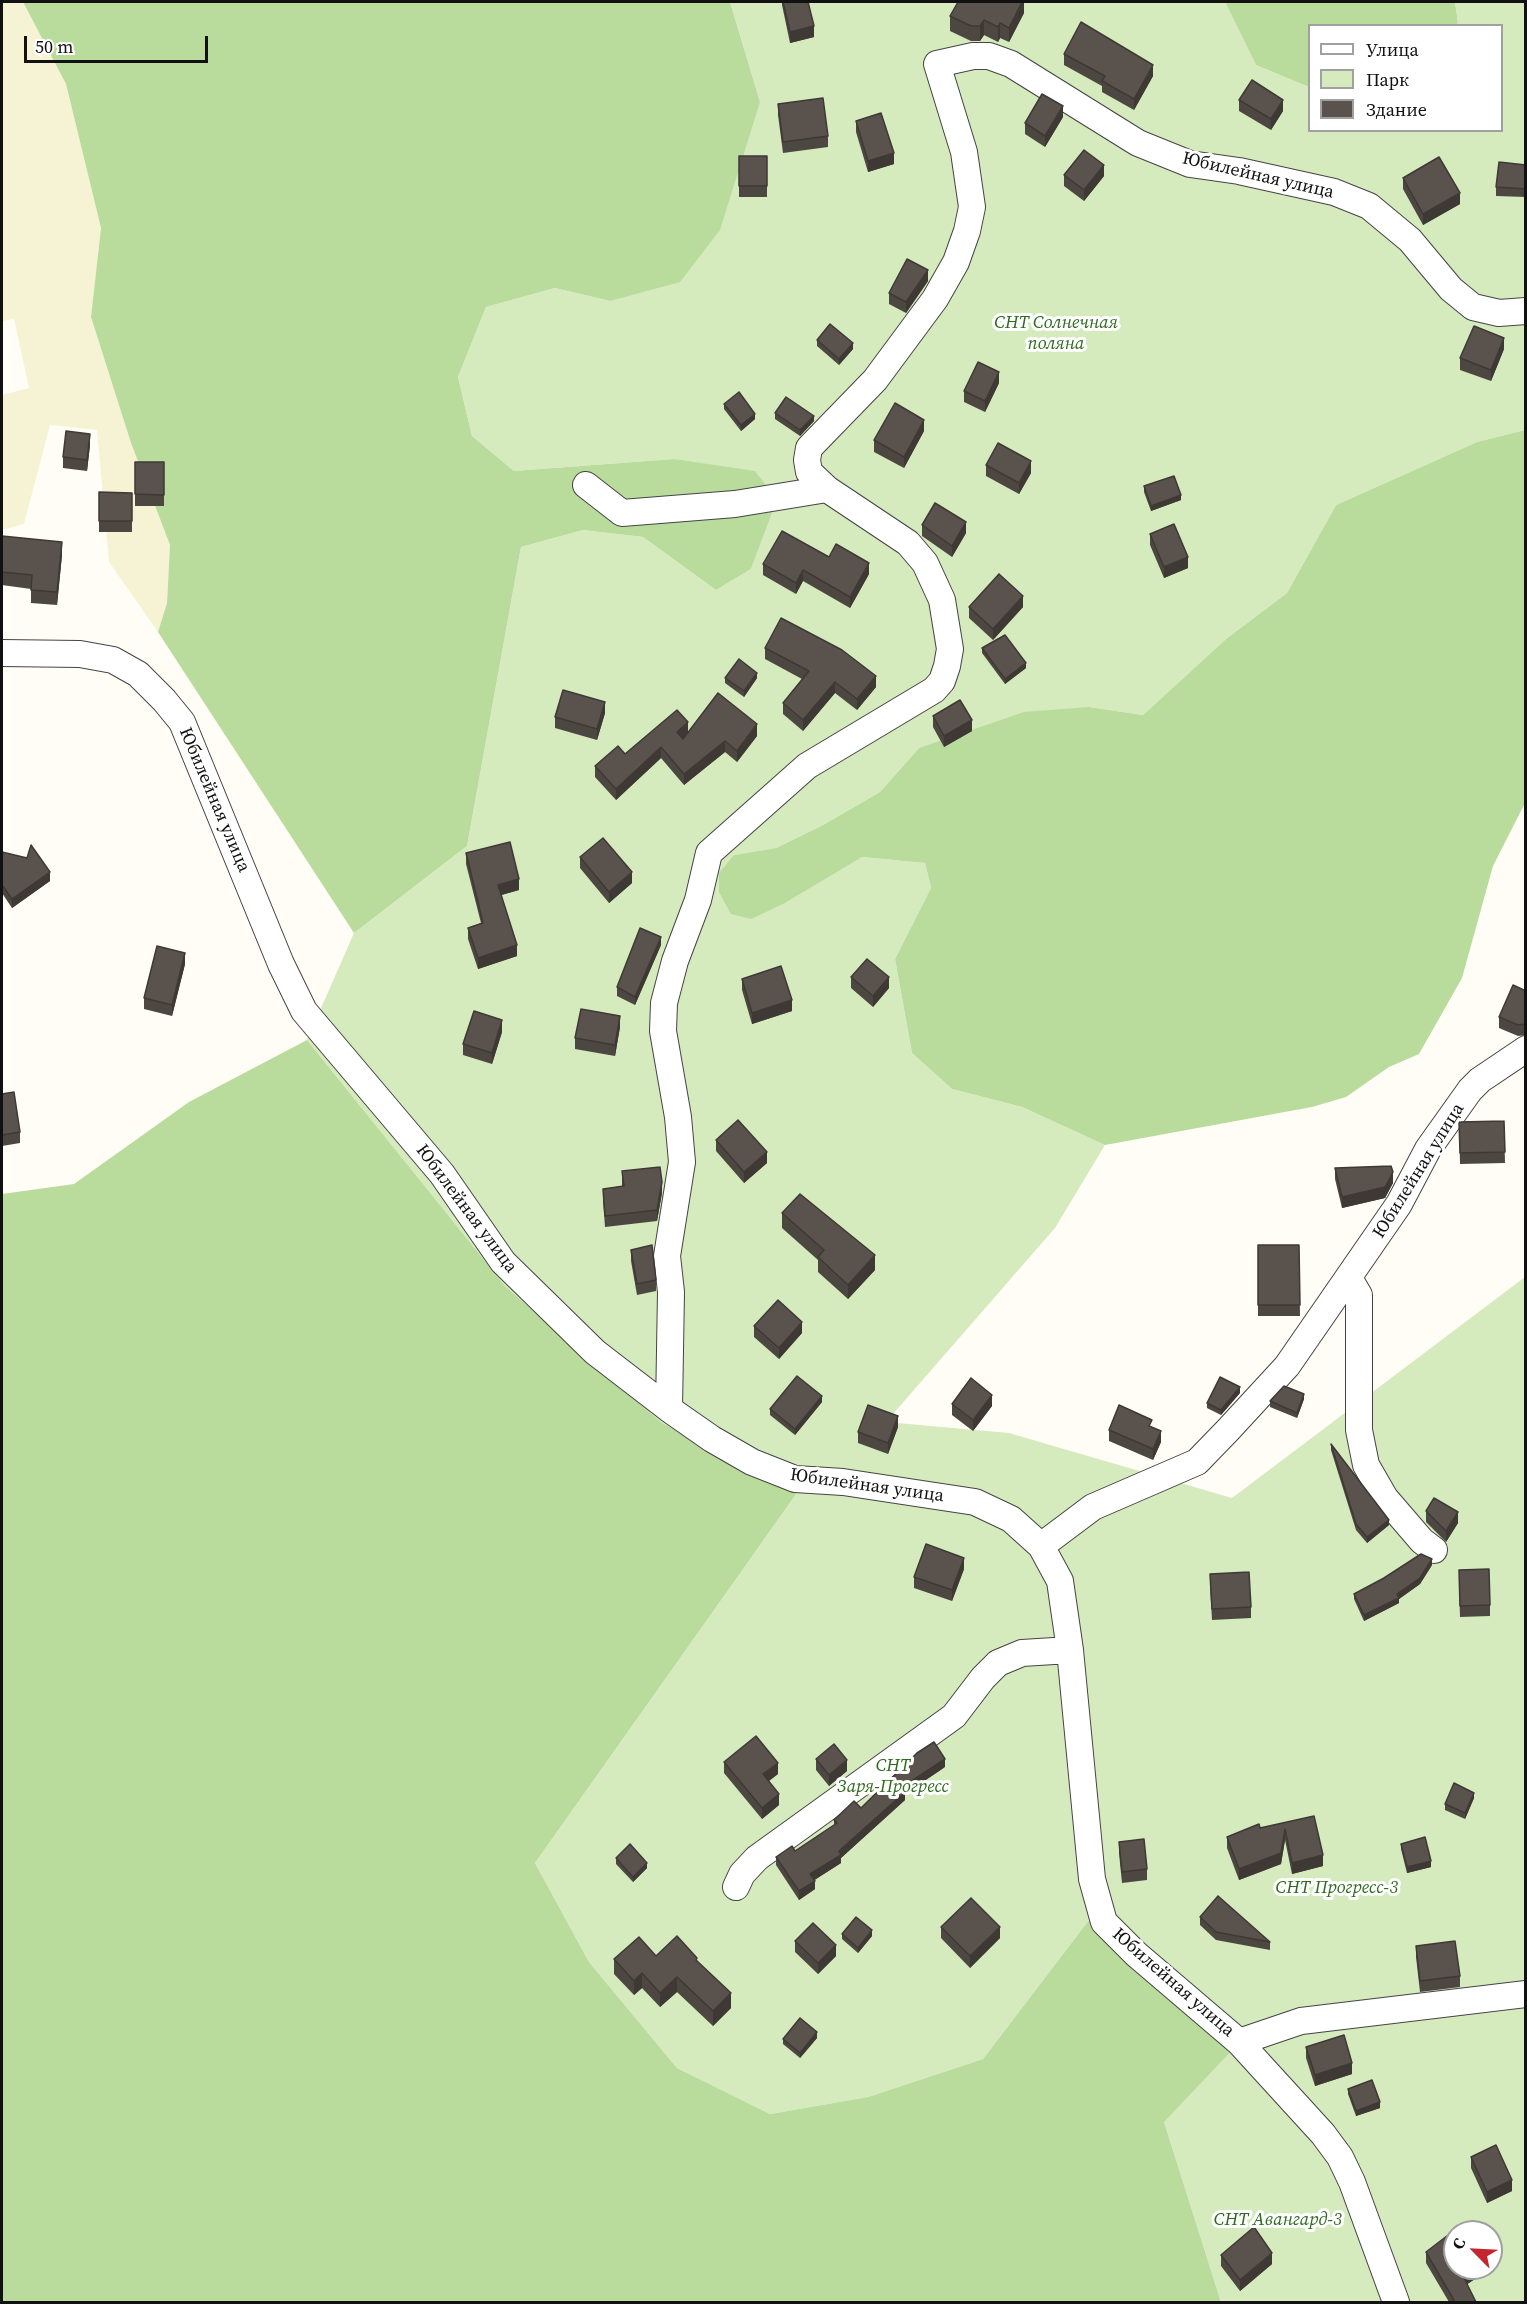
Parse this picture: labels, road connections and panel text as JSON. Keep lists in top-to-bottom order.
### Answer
{
  "streets": {
    "street": ["Юбилейная улица"]
  },
  "parks": [
    "СНТ Солнечная поляна",
    "СНТ Заря-Прогресс",
    "СНТ Прогресс-3",
    "СНТ Авангард-3"
  ],
  "legend": ["Улица", "Парк", "Здание"],
  "scale_bar": "50 m",
  "north": "top left"
}
